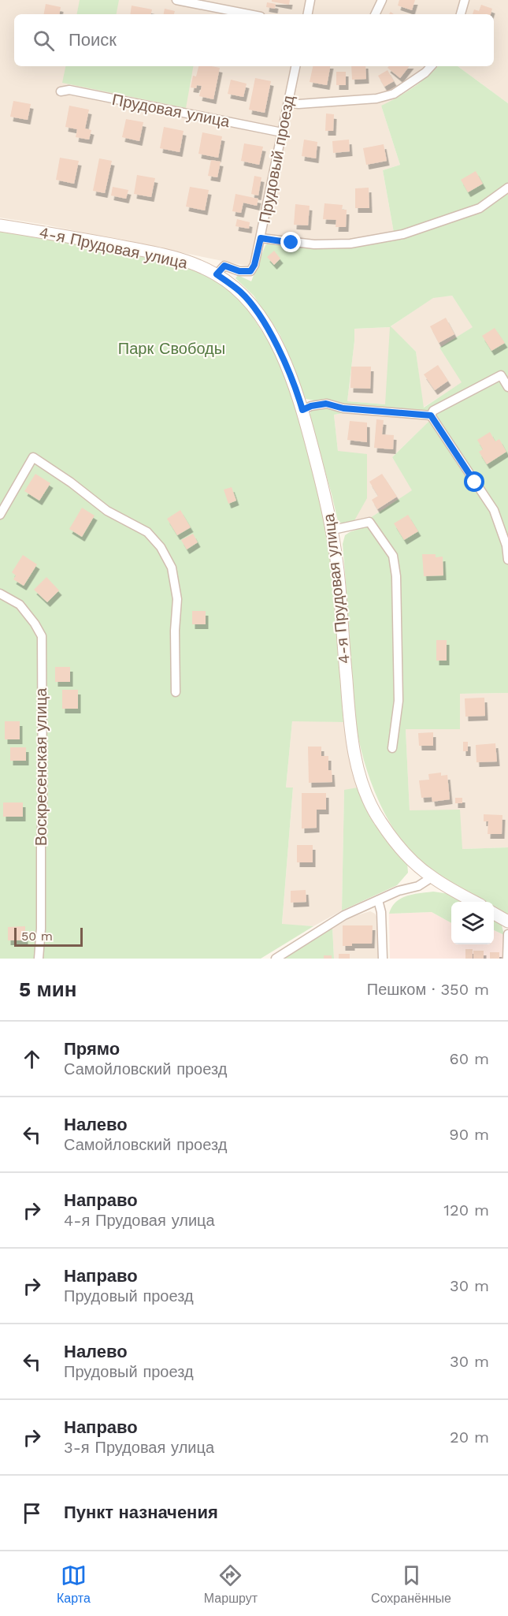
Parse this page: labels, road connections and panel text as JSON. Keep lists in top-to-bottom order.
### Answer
{
  "streets": {
    "main road": ["4-я Прудовая улица"],
    "street": ["Прудовая улица", "Прудовый проезд", "Воскресенская улица"]
  },
  "crossings": [
    ["Прудовая улица", "Прудовый проезд"],
    ["Прудовый проезд", "4-я Прудовая улица"]
  ],
  "parks": ["Парк Свободы"],
  "scale_bar": "50 m",
  "page": {
    "search": "Поиск",
    "scale": "50 m",
    "heading": ["5 мин", "Пешком · 350 m"],
    "list": [
      ["Прямо", "Самойловский проезд", "60 m"],
      ["Налево", "Самойловский проезд", "90 m"],
      ["Направо", "4-я Прудовая улица", "120 m"],
      ["Направо", "Прудовый проезд", "30 m"],
      ["Налево", "Прудовый проезд", "30 m"],
      ["Направо", "3-я Прудовая улица", "20 m"],
      "Пункт назначения"
    ],
    "nav": ["Карта", "Маршрут", "Сохранённые"]
  }
}
